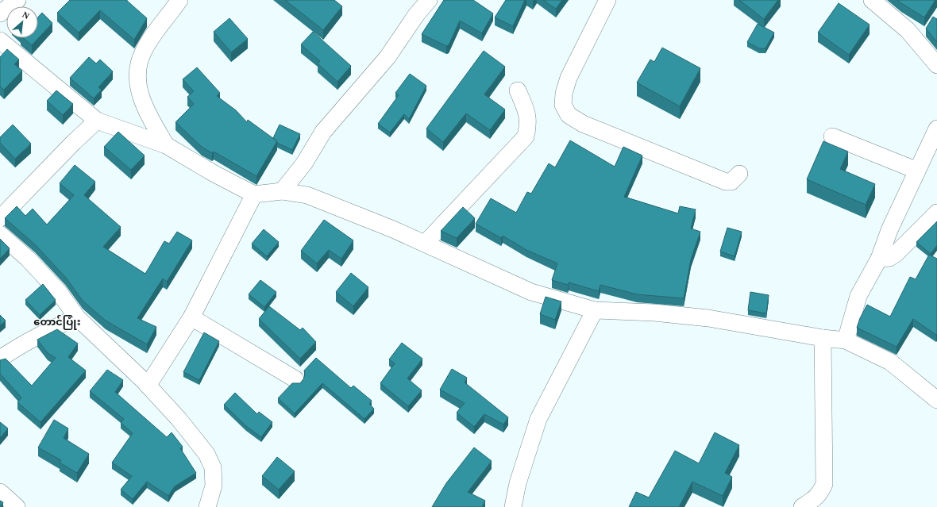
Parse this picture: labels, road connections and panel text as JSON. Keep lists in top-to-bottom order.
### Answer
{
  "districts": ["တောင်ပြုံး"],
  "north": "top right"
}
